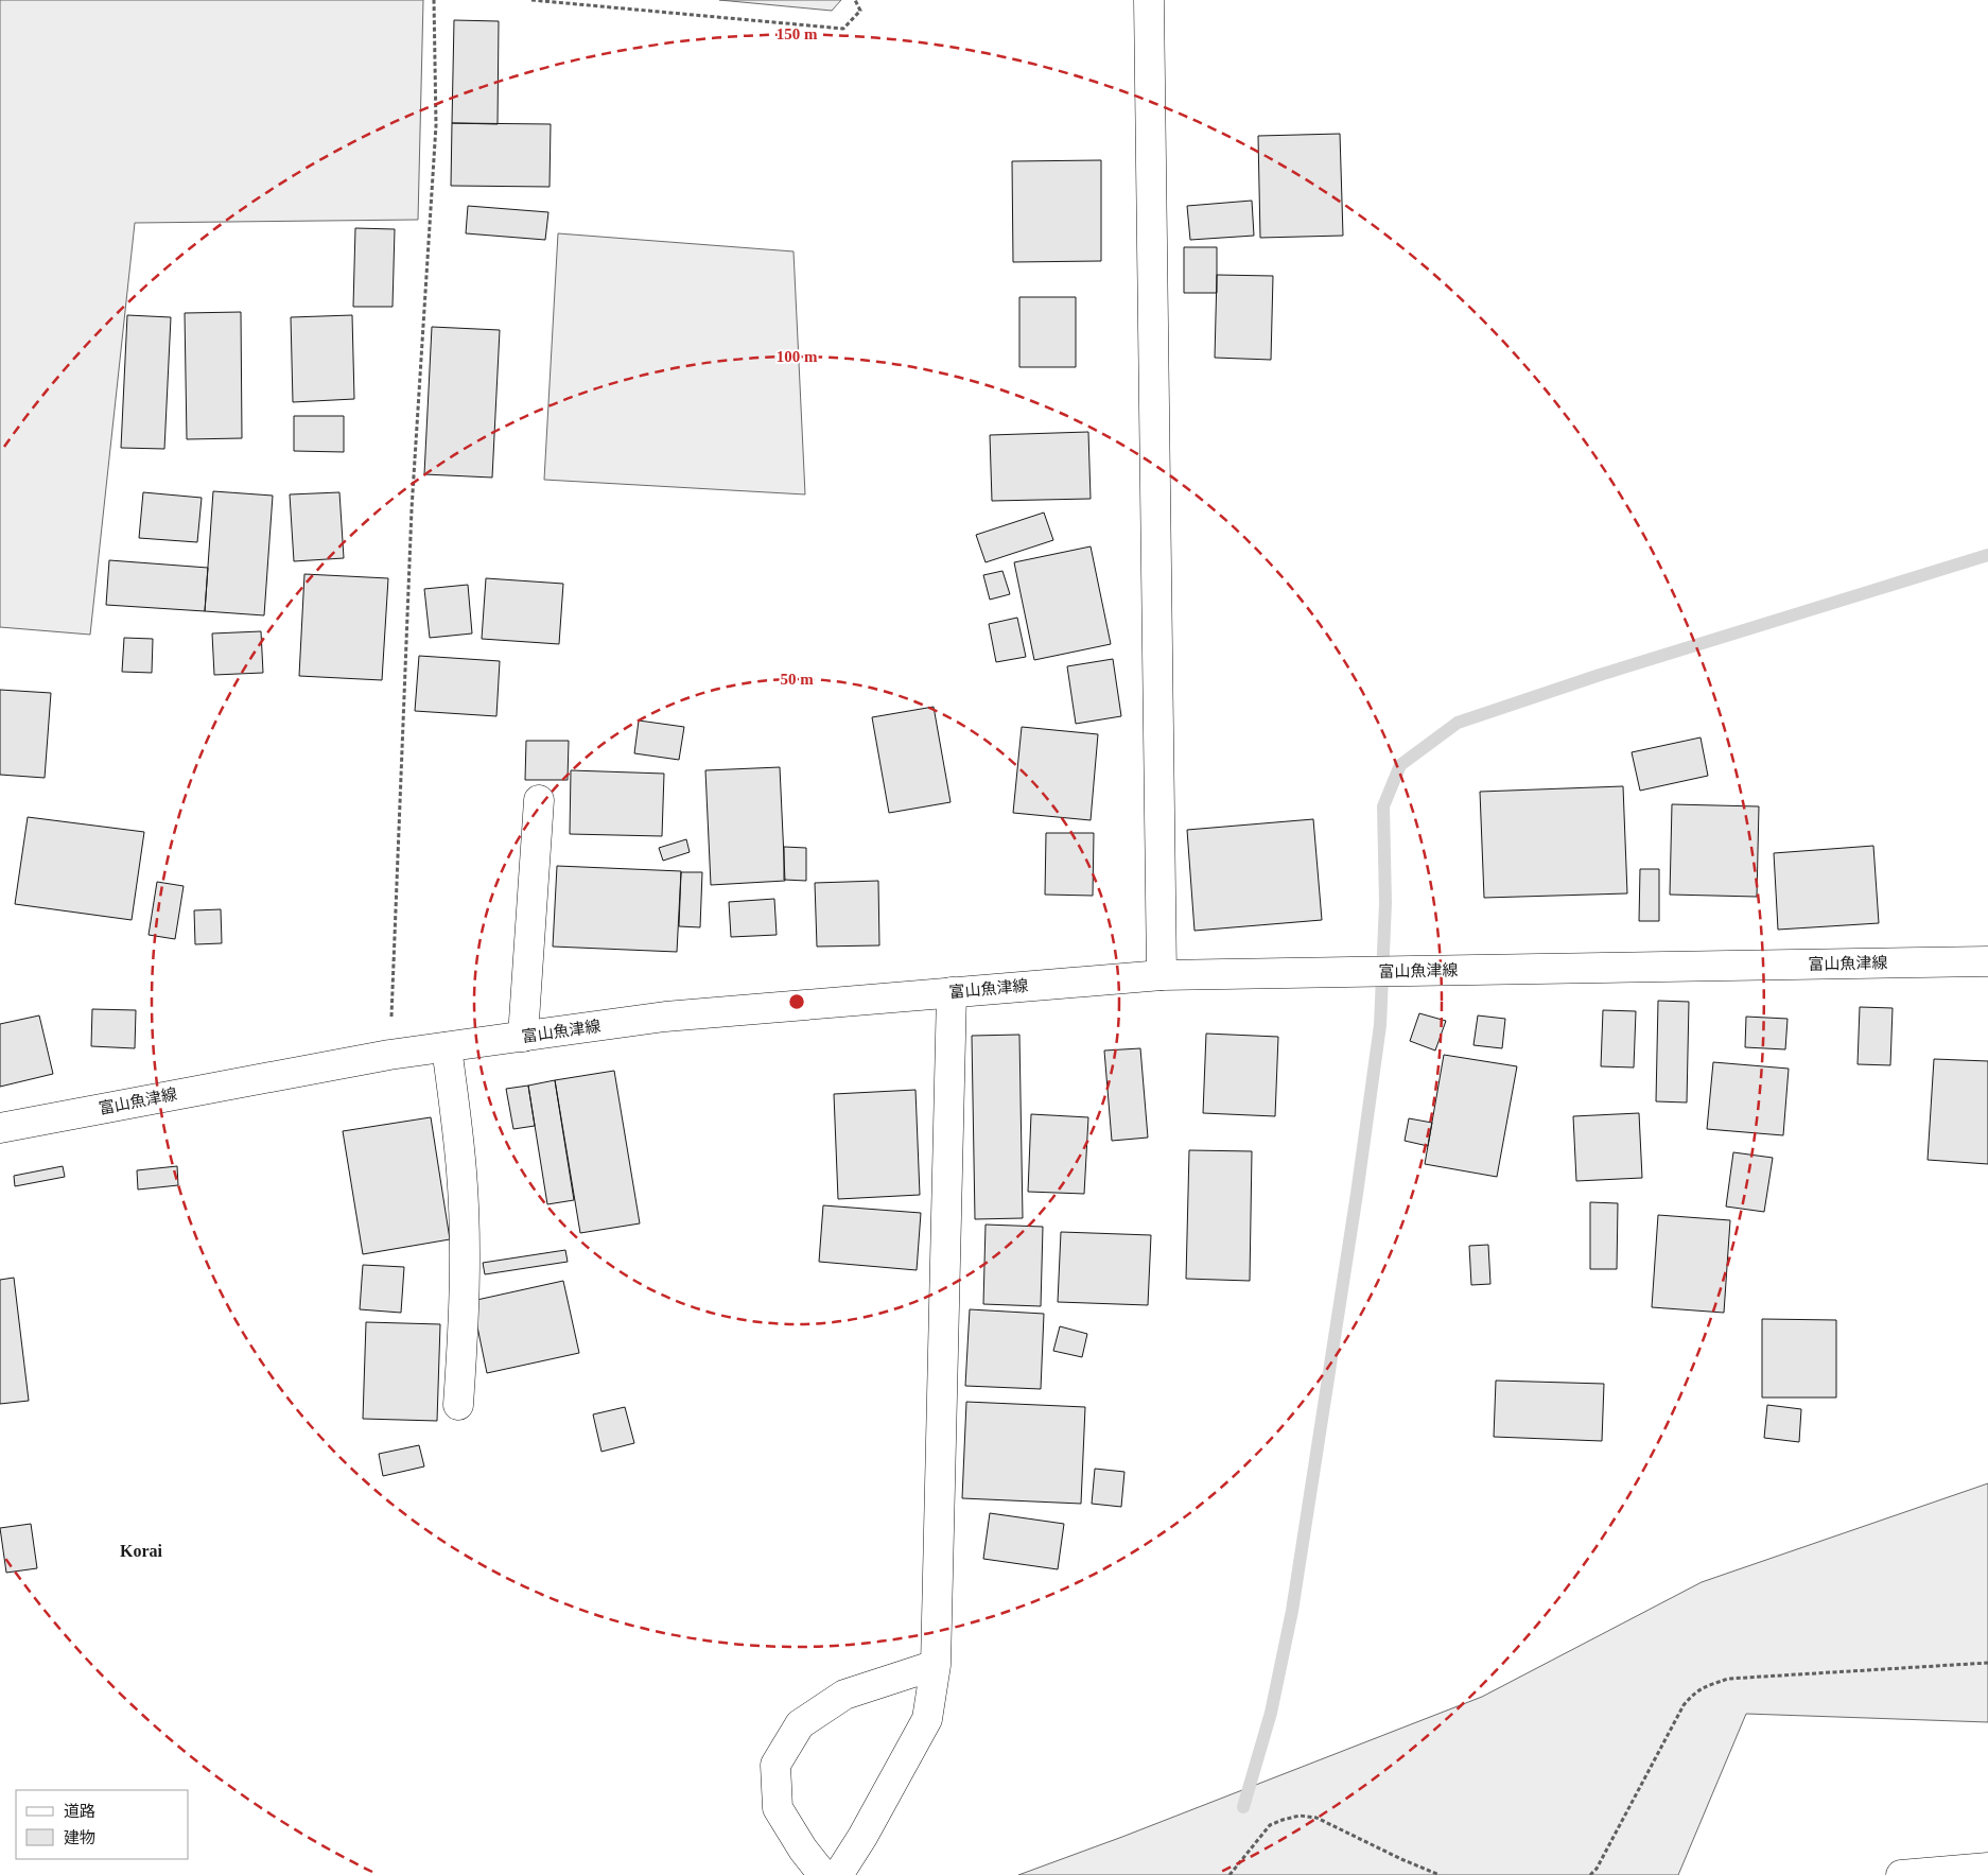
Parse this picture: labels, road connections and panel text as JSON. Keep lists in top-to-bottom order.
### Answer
{
  "streets": {
    "street": ["富山魚津線"]
  },
  "districts": ["Korai"],
  "legend": ["道路", "建物"],
  "rings": ["150 m", "100 m", "50 m"]
}
